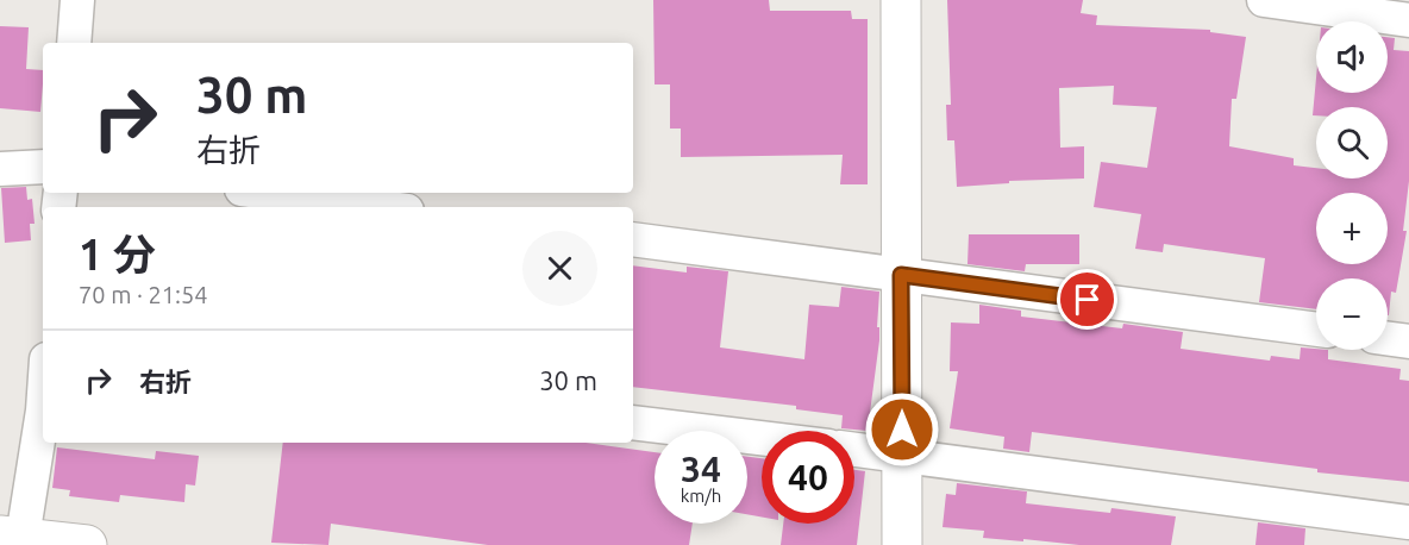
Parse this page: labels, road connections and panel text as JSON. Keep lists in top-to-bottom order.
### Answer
{
  "page": {
    "map_buttons": ["+", "−"],
    "turn": ["30 m", "右折"],
    "heading": ["1 分", "70 m · 21:54"],
    "list": [
      {
        "name": "右折",
        "value": "30 m"
      }
    ],
    "speed": "34 km/h",
    "limit": "40"
  }
}
